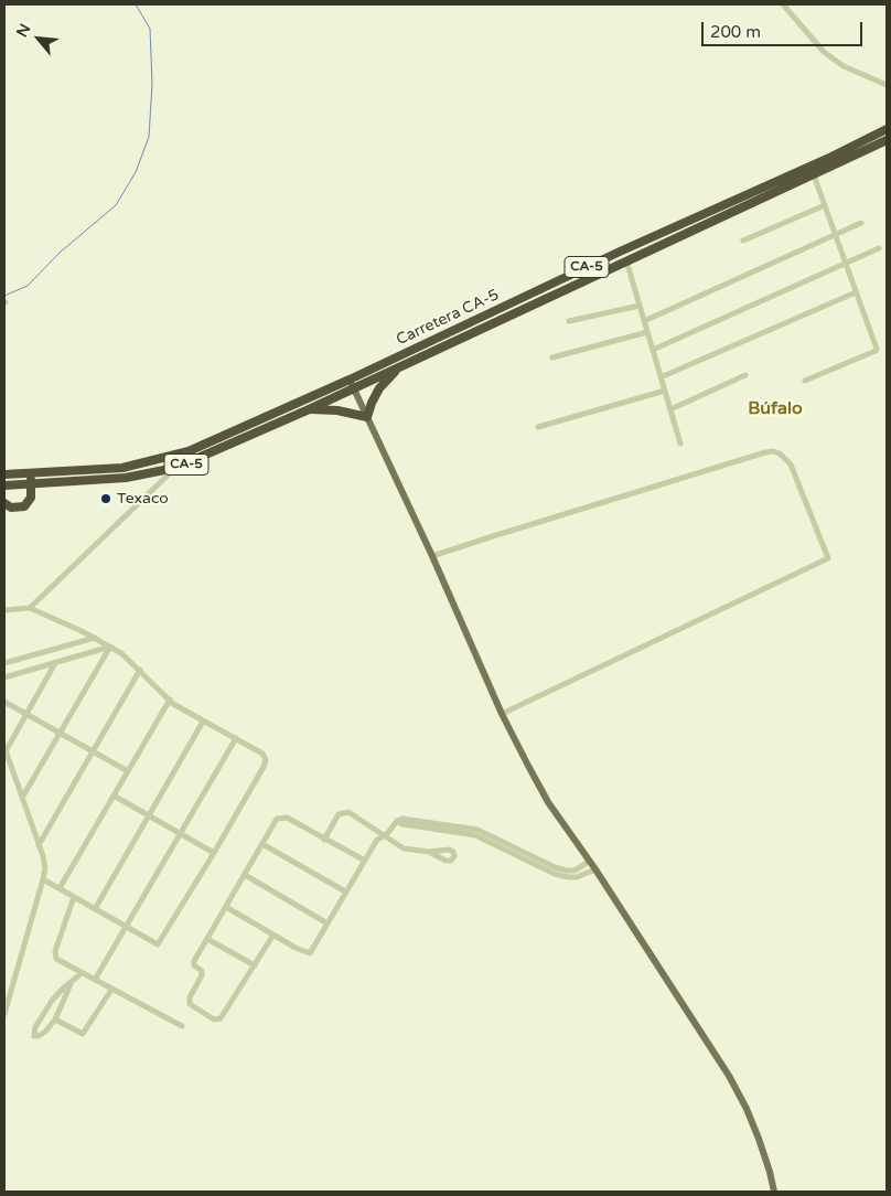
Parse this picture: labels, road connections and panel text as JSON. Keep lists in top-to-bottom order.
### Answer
{
  "streets": {
    "highway": ["CA-5", "Carretera CA-5"]
  },
  "districts": ["Búfalo"],
  "places": ["Texaco"],
  "scale_bar": "200 m",
  "north": "top left"
}
